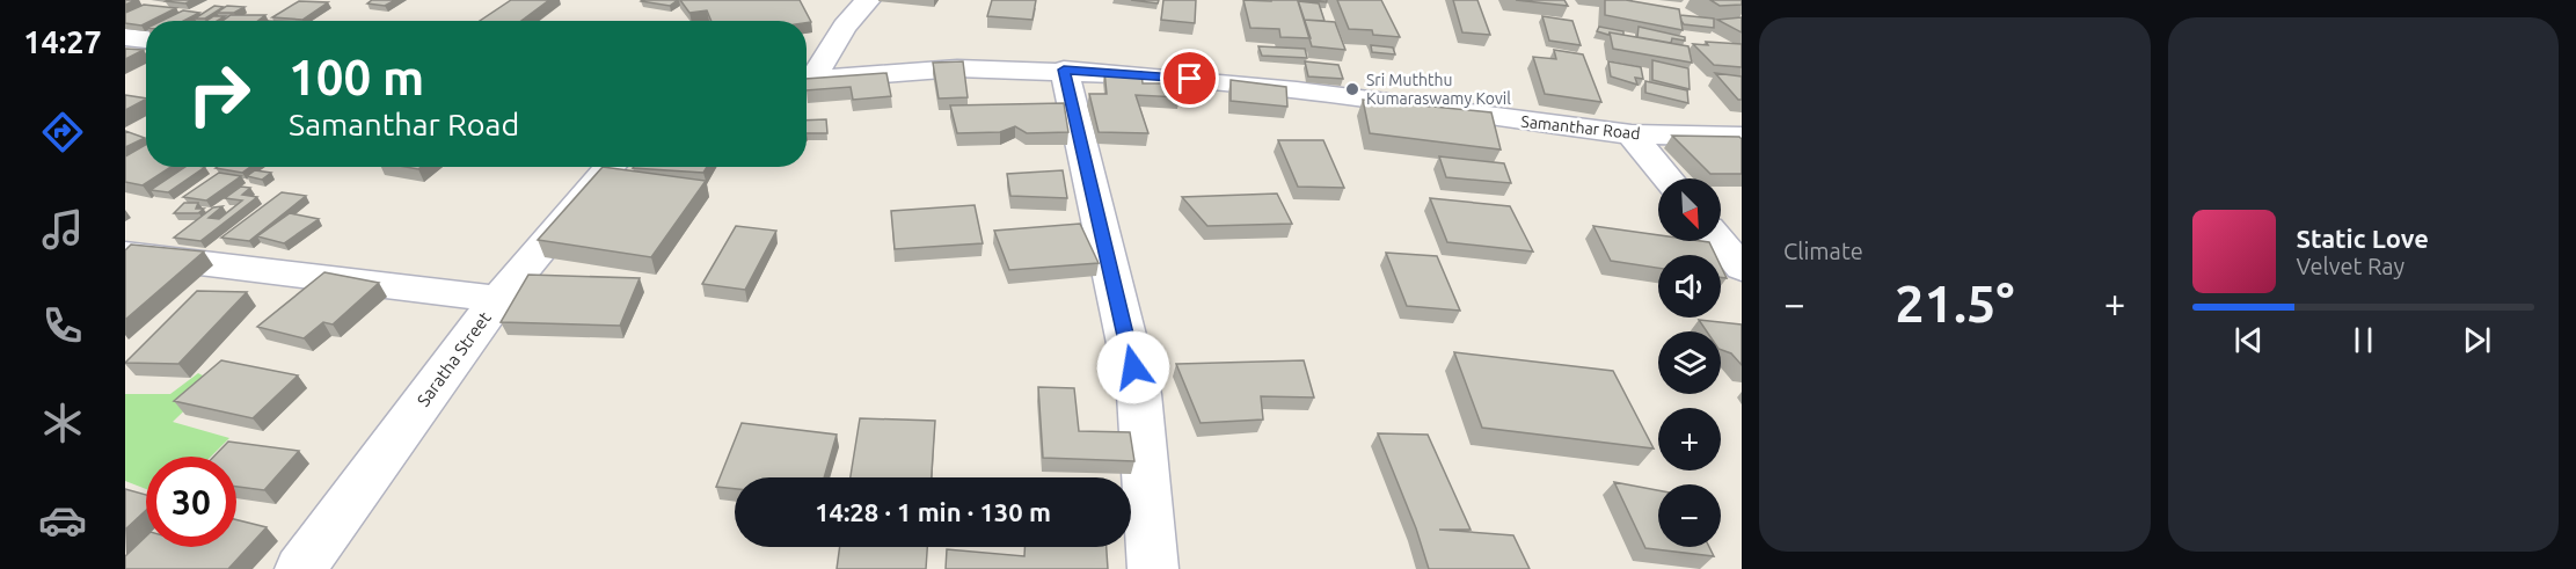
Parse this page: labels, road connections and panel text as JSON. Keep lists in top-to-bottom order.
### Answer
{
  "streets": {
    "street": ["Samanthar Road", "Saratha Street"]
  },
  "places": ["Sri Muththu Kumaraswamy Kovil"],
  "north": "bottom right",
  "page": {
    "tabs": "14:27",
    "tile": "Climate",
    "turn": ["100 m", "Samanthar Road"],
    "map_buttons": ["+", "−"],
    "song": ["Static Love", "Velvet Ray"],
    "heat": ["−", "21.5°", "+"],
    "limit": "30",
    "trip": "14:28 · 1 min · 130 m"
  }
}
